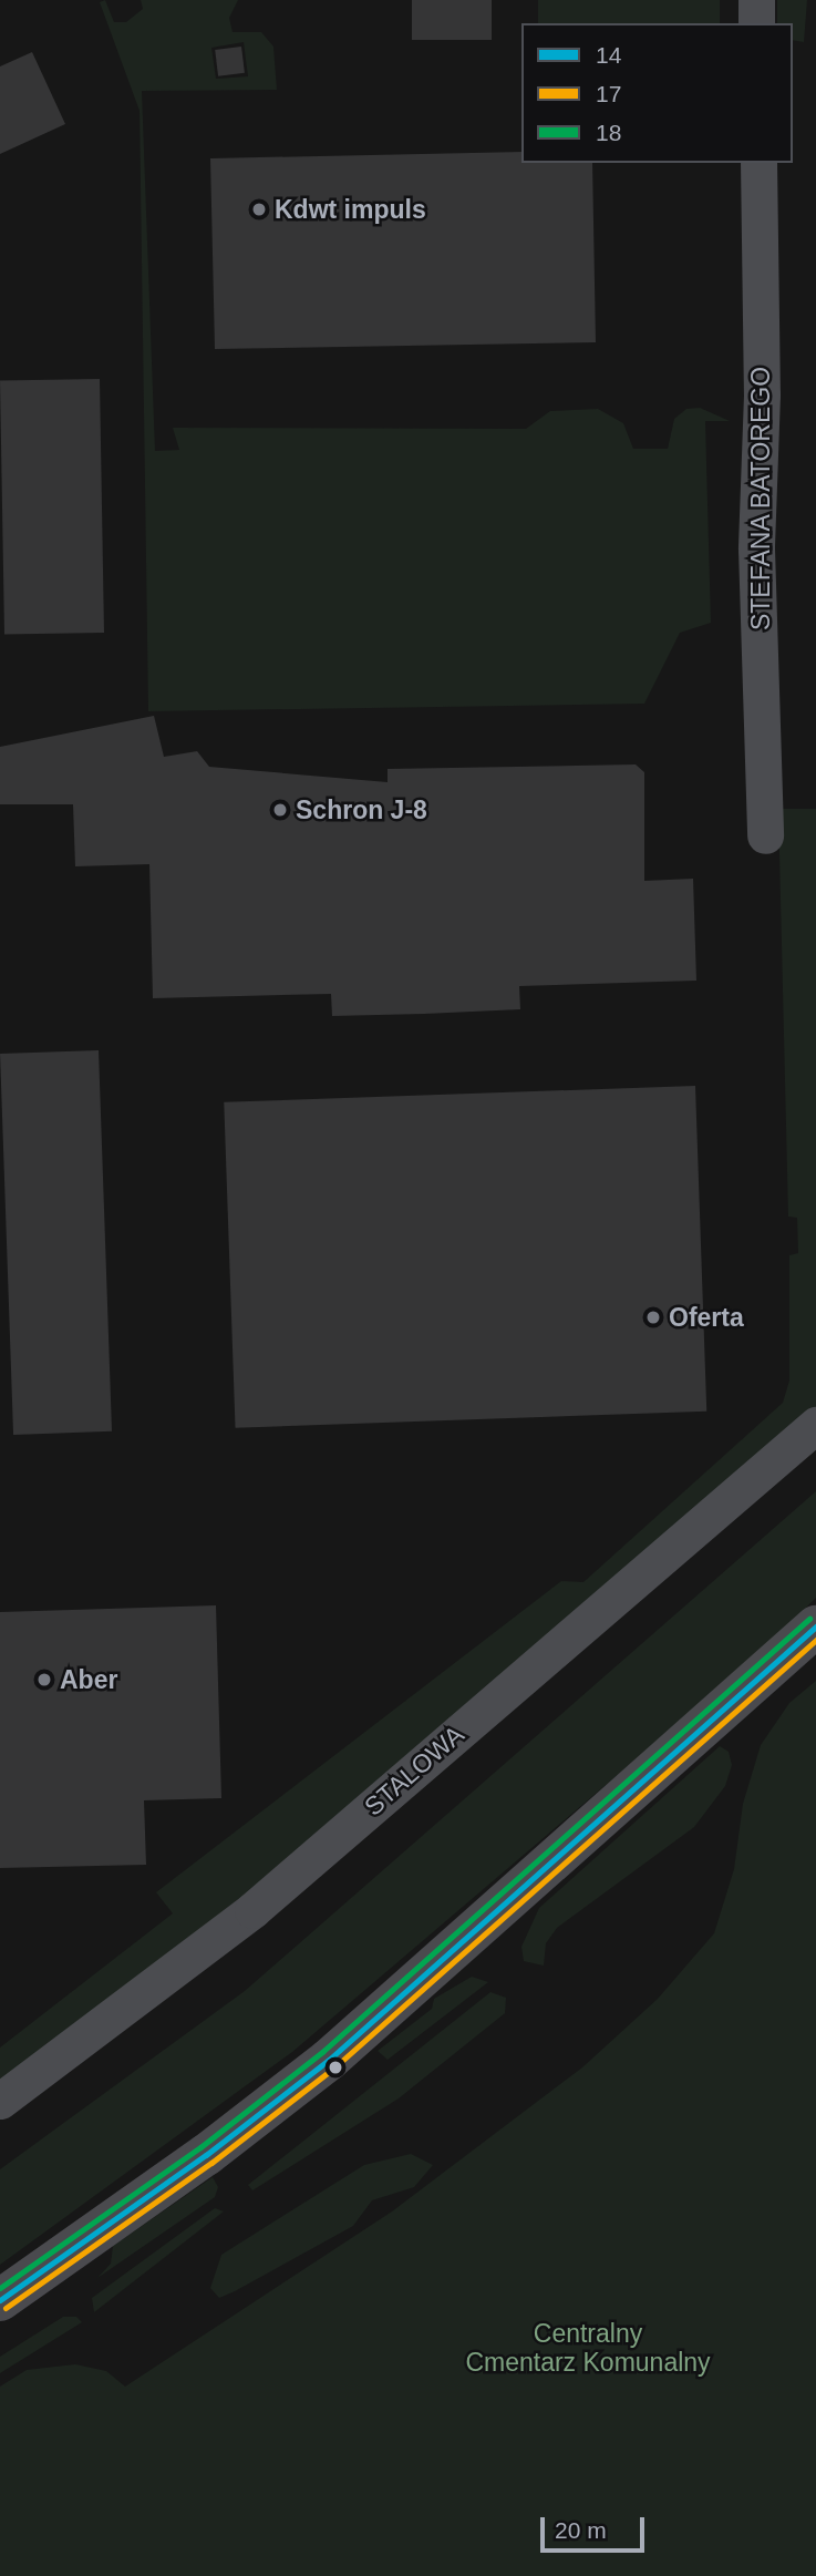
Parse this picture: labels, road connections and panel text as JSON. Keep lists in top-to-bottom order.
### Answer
{
  "streets": {
    "street": ["STEFANA BATOREGO", "STALOWA"]
  },
  "parks": ["Centralny Cmentarz Komunalny"],
  "places": [
    "Kdwt impuls",
    "Schron J-8",
    "Oferta",
    "Aber"
  ],
  "lines": ["transit line 18", "transit line 14", "transit line 17"],
  "legend": ["14", "17", "18"],
  "scale_bar": "20 m"
}
